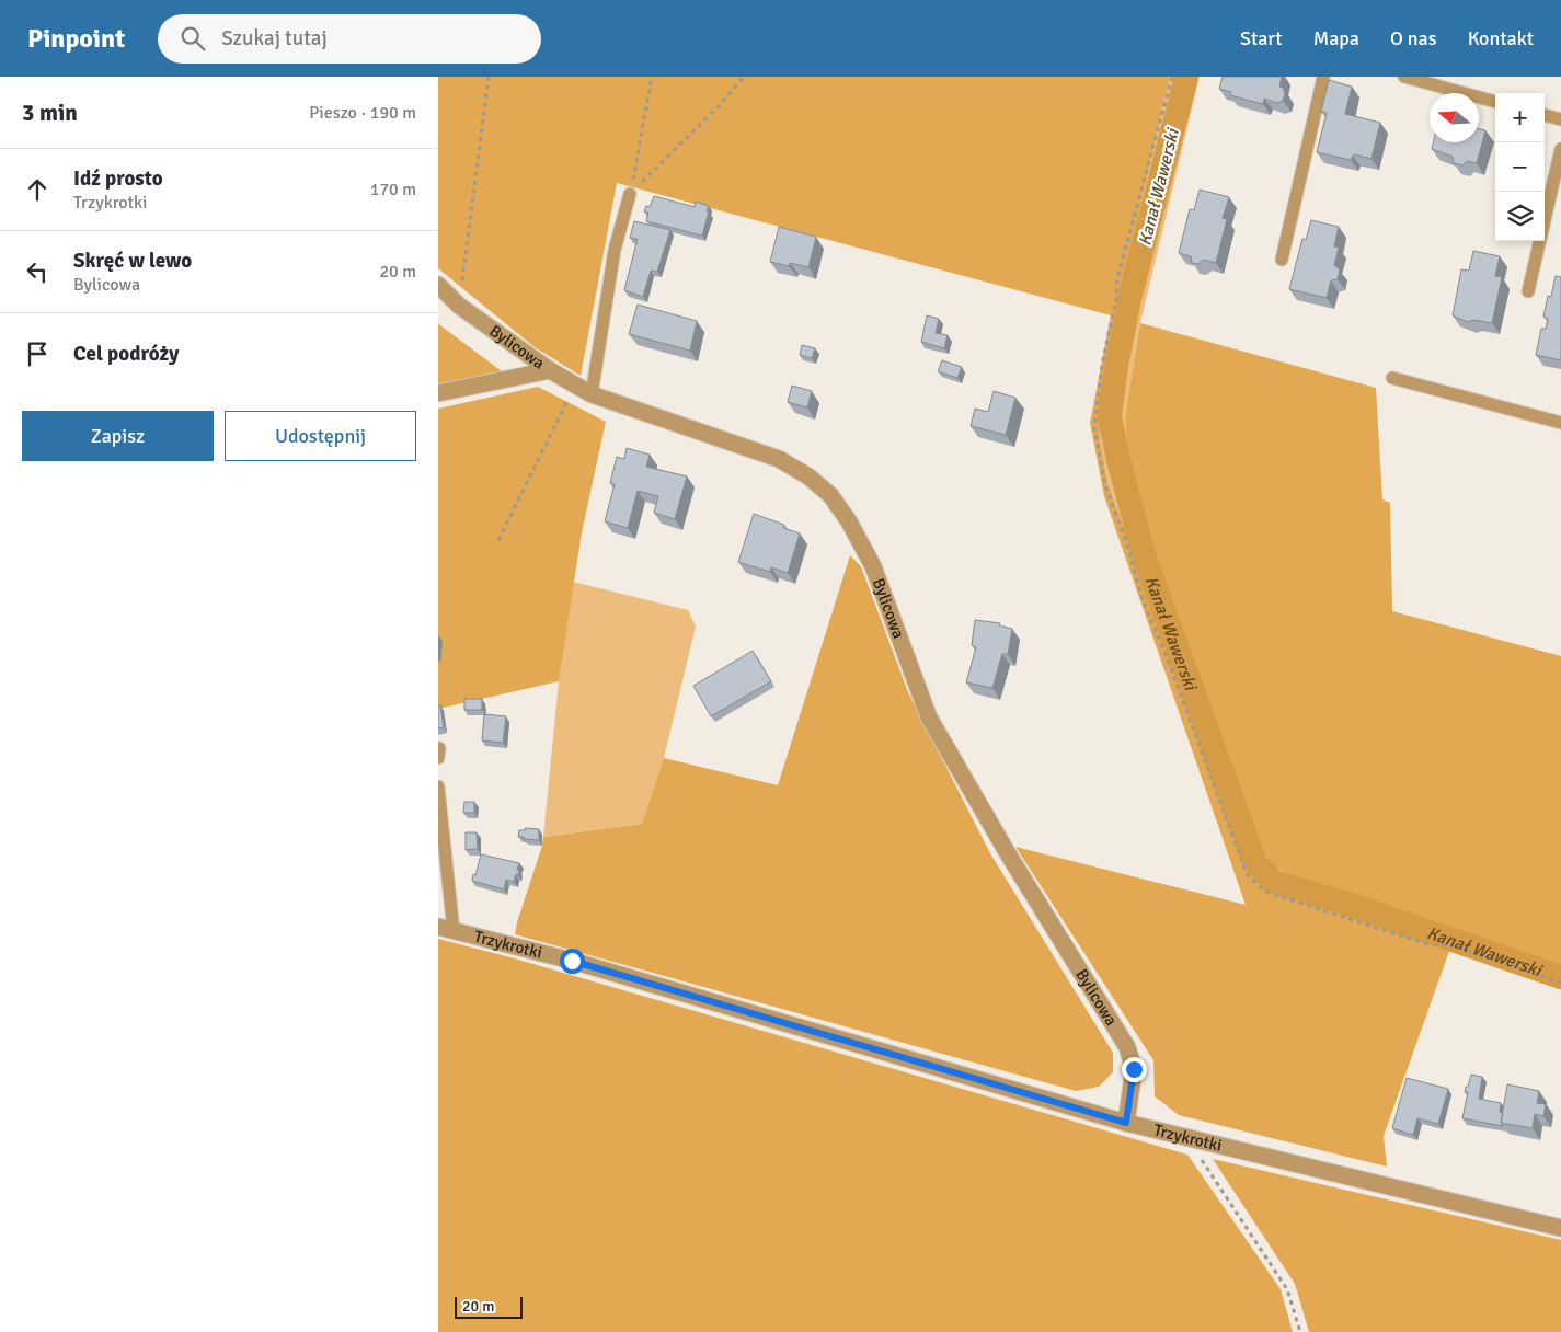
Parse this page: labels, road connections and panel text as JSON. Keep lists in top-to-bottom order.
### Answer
{
  "streets": {
    "street": ["Bylicowa", "Trzykrotki"]
  },
  "crossings": [
    ["Bylicowa", "Trzykrotki"]
  ],
  "water": ["Kanał Wawerski"],
  "scale_bar": "20 m",
  "north": "left",
  "page": {
    "header": "Pinpoint",
    "search": "Szukaj tutaj",
    "nav": [
      "Start",
      "Mapa",
      "O nas",
      "Kontakt"
    ],
    "heading": ["3 min", "Pieszo · 190 m"],
    "map_buttons": ["+", "−"],
    "list": [
      ["Idź prosto", "Trzykrotki", "170 m"],
      ["Skręć w lewo", "Bylicowa", "20 m"],
      "Cel podróży"
    ],
    "buttons": ["Zapisz", "Udostępnij"],
    "scale": "20 m"
  }
}
